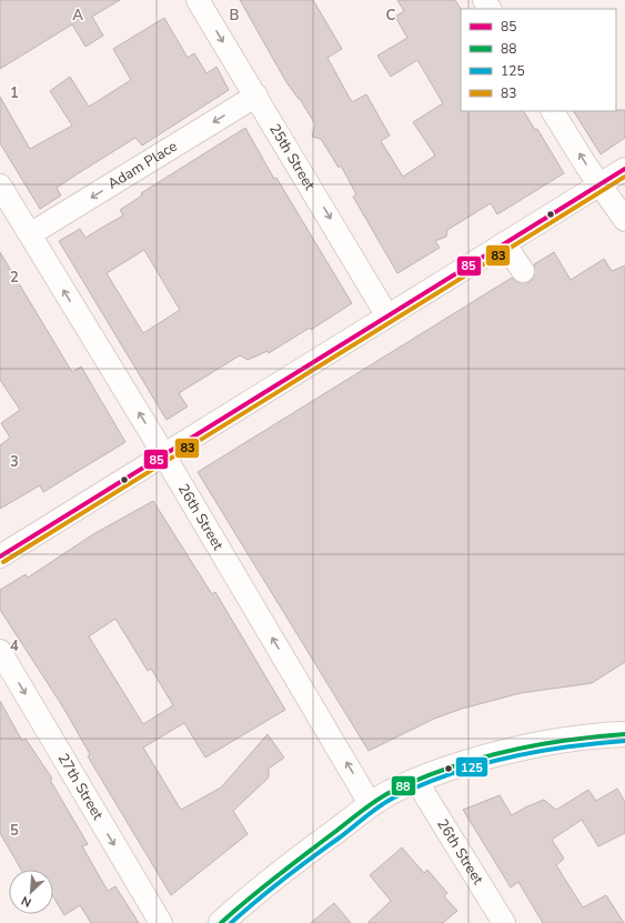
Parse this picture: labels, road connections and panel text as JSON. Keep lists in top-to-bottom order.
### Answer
{
  "streets": {
    "street": [
      "25th Street",
      "Adam Place",
      "26th Street",
      "27th Street"
    ]
  },
  "crossings": [
    ["25th Street", "Adam Place"],
    ["Adam Place", "26th Street"]
  ],
  "one_way": [
    "25th Street",
    "Adam Place",
    "26th Street",
    "27th Street"
  ],
  "lines": [
    "transit line 85",
    "transit line 83",
    "transit line 88",
    "transit line 125"
  ],
  "legend": [
    "85",
    "88",
    "125",
    "83"
  ],
  "north": "bottom left",
  "grid": {
    "columns": ["A", "B", "C"],
    "rows": [
      "1",
      "2",
      "3",
      "4",
      "5"
    ]
  }
}
